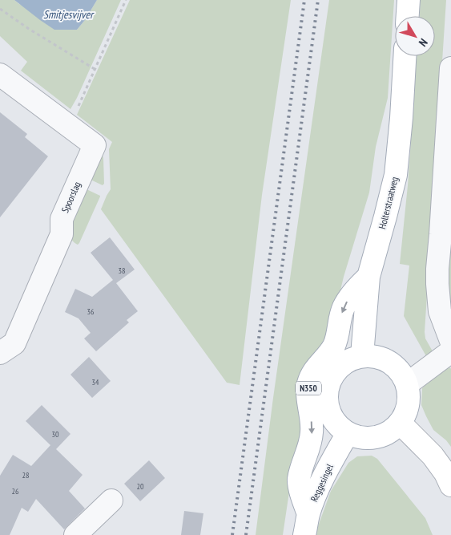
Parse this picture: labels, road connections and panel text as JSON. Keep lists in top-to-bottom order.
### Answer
{
  "streets": {
    "main road": ["Holterstraatweg", "N350", "Reggesingel"],
    "street": ["Spoorslag"]
  },
  "crossings": [
    ["Holterstraatweg", "N350"],
    ["Holterstraatweg", "Reggesingel"],
    ["N350", "Reggesingel"]
  ],
  "water": ["Smitjesvijver"],
  "house_numbers": [
    "38",
    "36",
    "34",
    "30",
    "28",
    "20",
    "26"
  ],
  "north": "bottom right"
}
